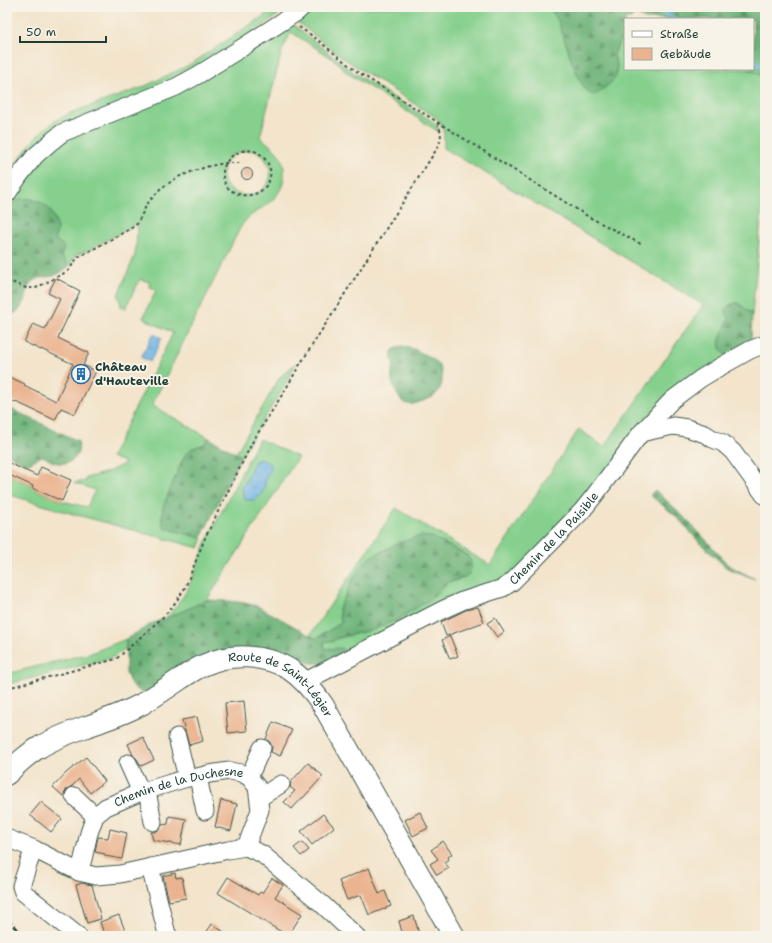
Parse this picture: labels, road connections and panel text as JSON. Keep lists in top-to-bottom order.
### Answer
{
  "streets": {
    "main road": ["Route de Saint-Légier"],
    "street": ["Chemin de la Paisible", "Chemin de la Duchesne"]
  },
  "crossings": [
    ["Chemin de la Paisible", "Route de Saint-Légier"]
  ],
  "places": {
    "building": ["Château d'Hauteville"]
  },
  "legend": ["Straße", "Gebäude"],
  "scale_bar": "50 m"
}
